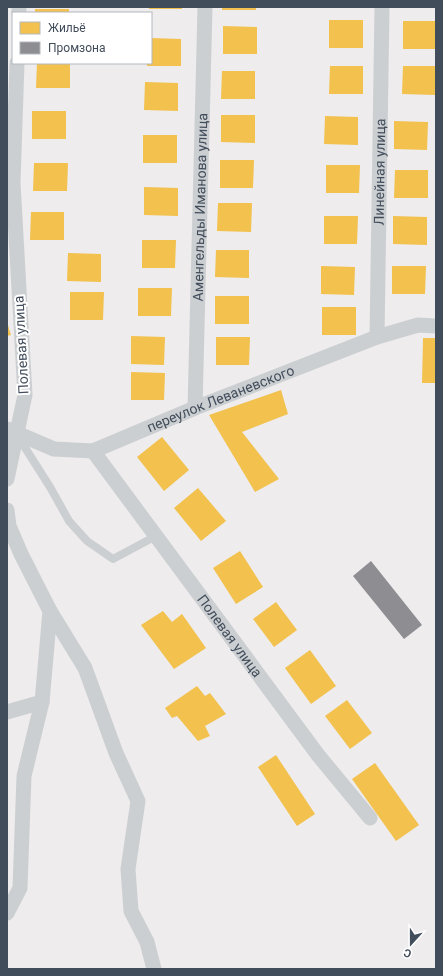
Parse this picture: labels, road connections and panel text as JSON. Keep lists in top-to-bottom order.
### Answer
{
  "streets": {
    "street": [
      "Линейная улица",
      "Аменгельды Иманова улица",
      "Полевая улица",
      "переулок Леваневского"
    ]
  },
  "crossings": [
    ["Линейная улица", "переулок Леваневского"],
    ["Аменгельды Иманова улица", "переулок Леваневского"],
    ["Полевая улица", "переулок Леваневского"]
  ],
  "legend": ["Жильё", "Промзона"],
  "north": "bottom"
}
